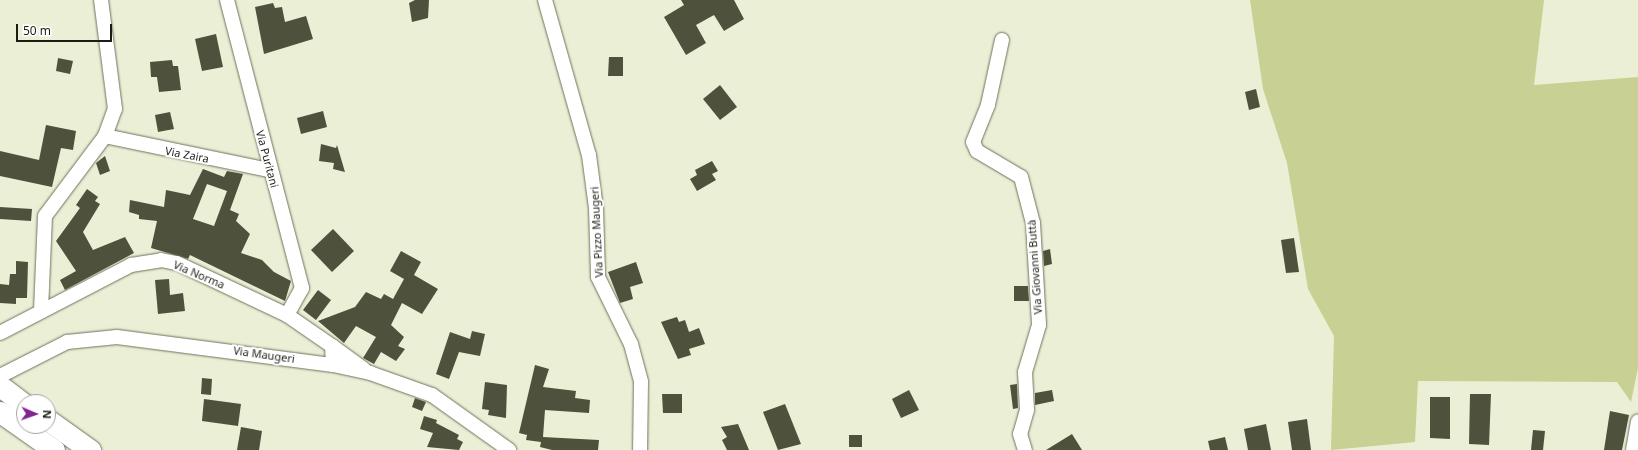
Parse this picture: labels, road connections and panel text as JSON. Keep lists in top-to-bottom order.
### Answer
{
  "streets": {
    "street": [
      "Via Zaira",
      "Via Puritani",
      "Via Pizzo Maugeri",
      "Via Giovanni Buttà",
      "Via Norma",
      "Via Maugeri"
    ]
  },
  "crossings": [
    ["Via Zaira", "Via Puritani"],
    ["Via Puritani", "Via Norma"],
    ["Via Norma", "Via Maugeri"]
  ],
  "scale_bar": "50 m",
  "north": "right"
}
